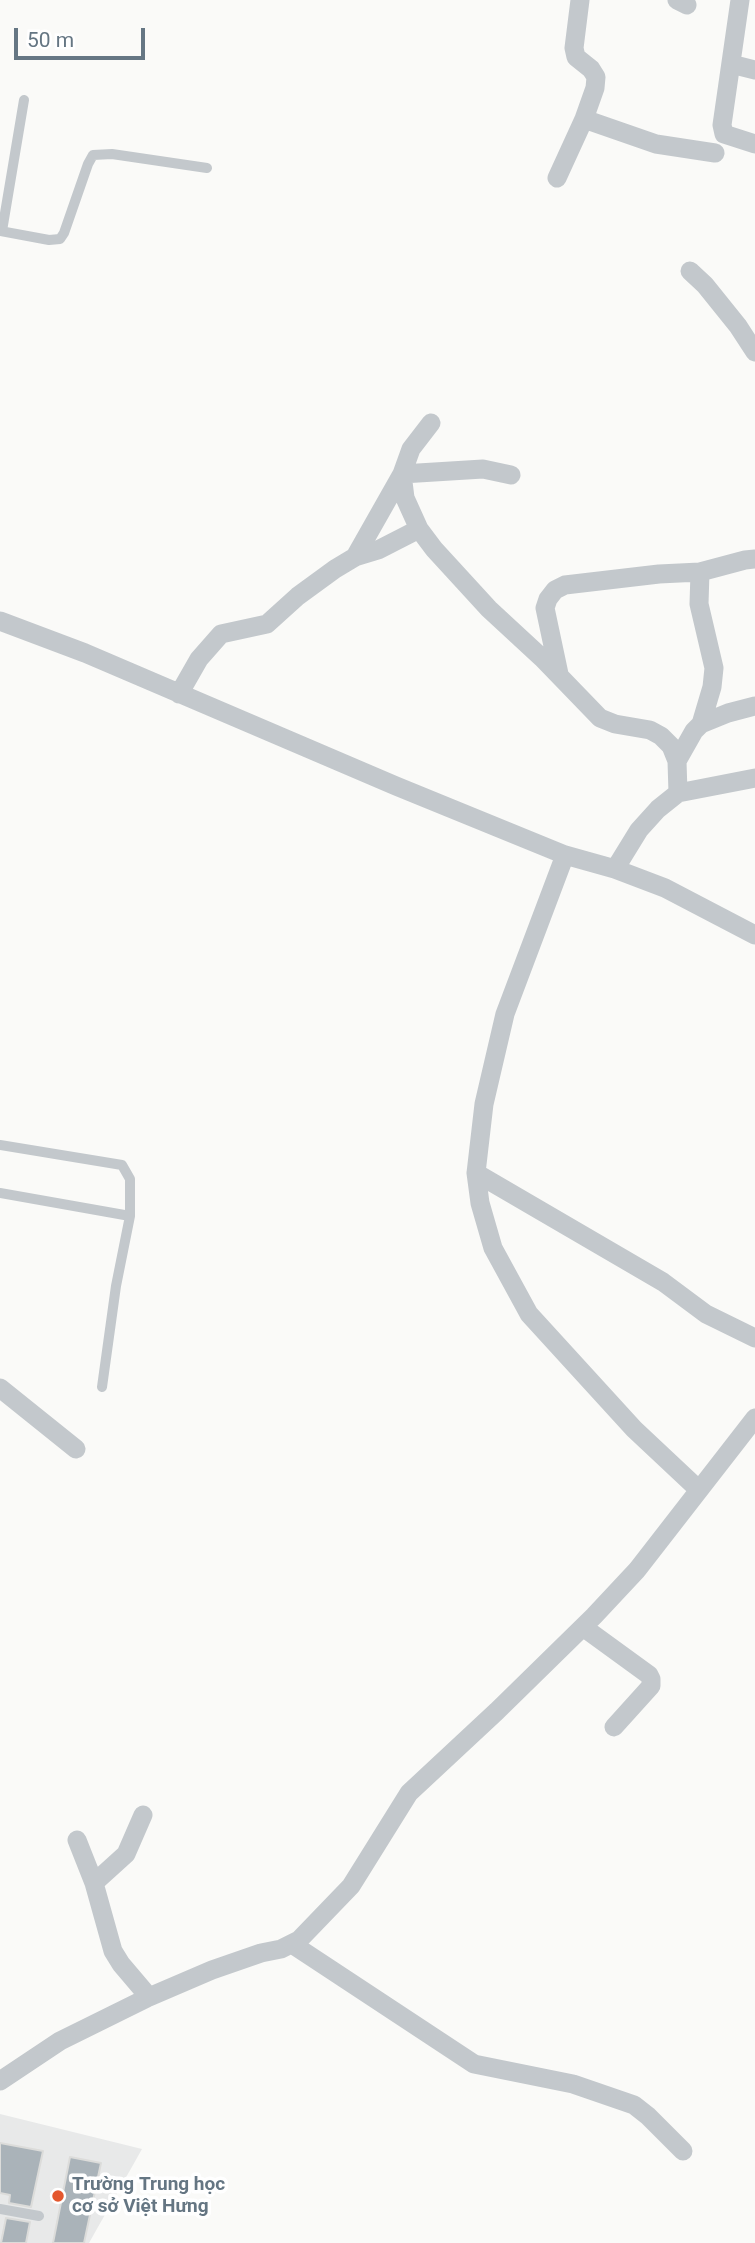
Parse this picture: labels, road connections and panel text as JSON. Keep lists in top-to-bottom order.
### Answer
{
  "places": ["Trường Trung học cơ sở Việt Hưng"],
  "scale_bar": "50 m"
}
